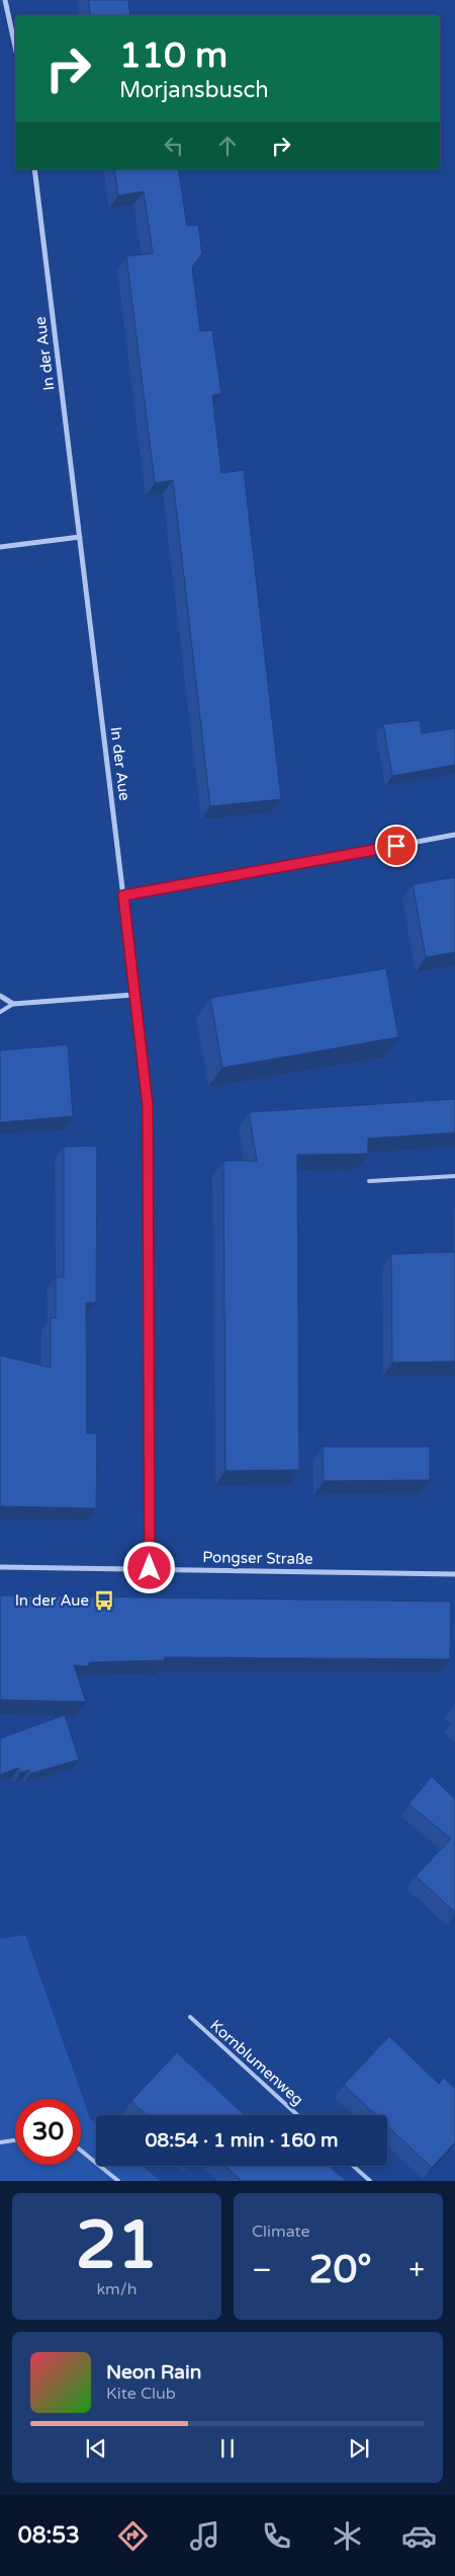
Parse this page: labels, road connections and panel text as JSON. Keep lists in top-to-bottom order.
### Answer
{
  "streets": {
    "street": ["In der Aue", "Pongser Straße"],
    "lane": ["Kornblumenweg"]
  },
  "crossings": [
    ["In der Aue", "Pongser Straße"]
  ],
  "places": {
    "bus stop": ["In der Aue"]
  },
  "page": {
    "turn": ["110 m", "Morjansbusch"],
    "limit": "30",
    "trip": "08:54 · 1 min · 160 m",
    "tile": [
      ["21", "km/h"],
      "Climate"
    ],
    "heat": ["−", "20°", "+"],
    "song": ["Neon Rain", "Kite Club"],
    "tabs": "08:53"
  }
}
